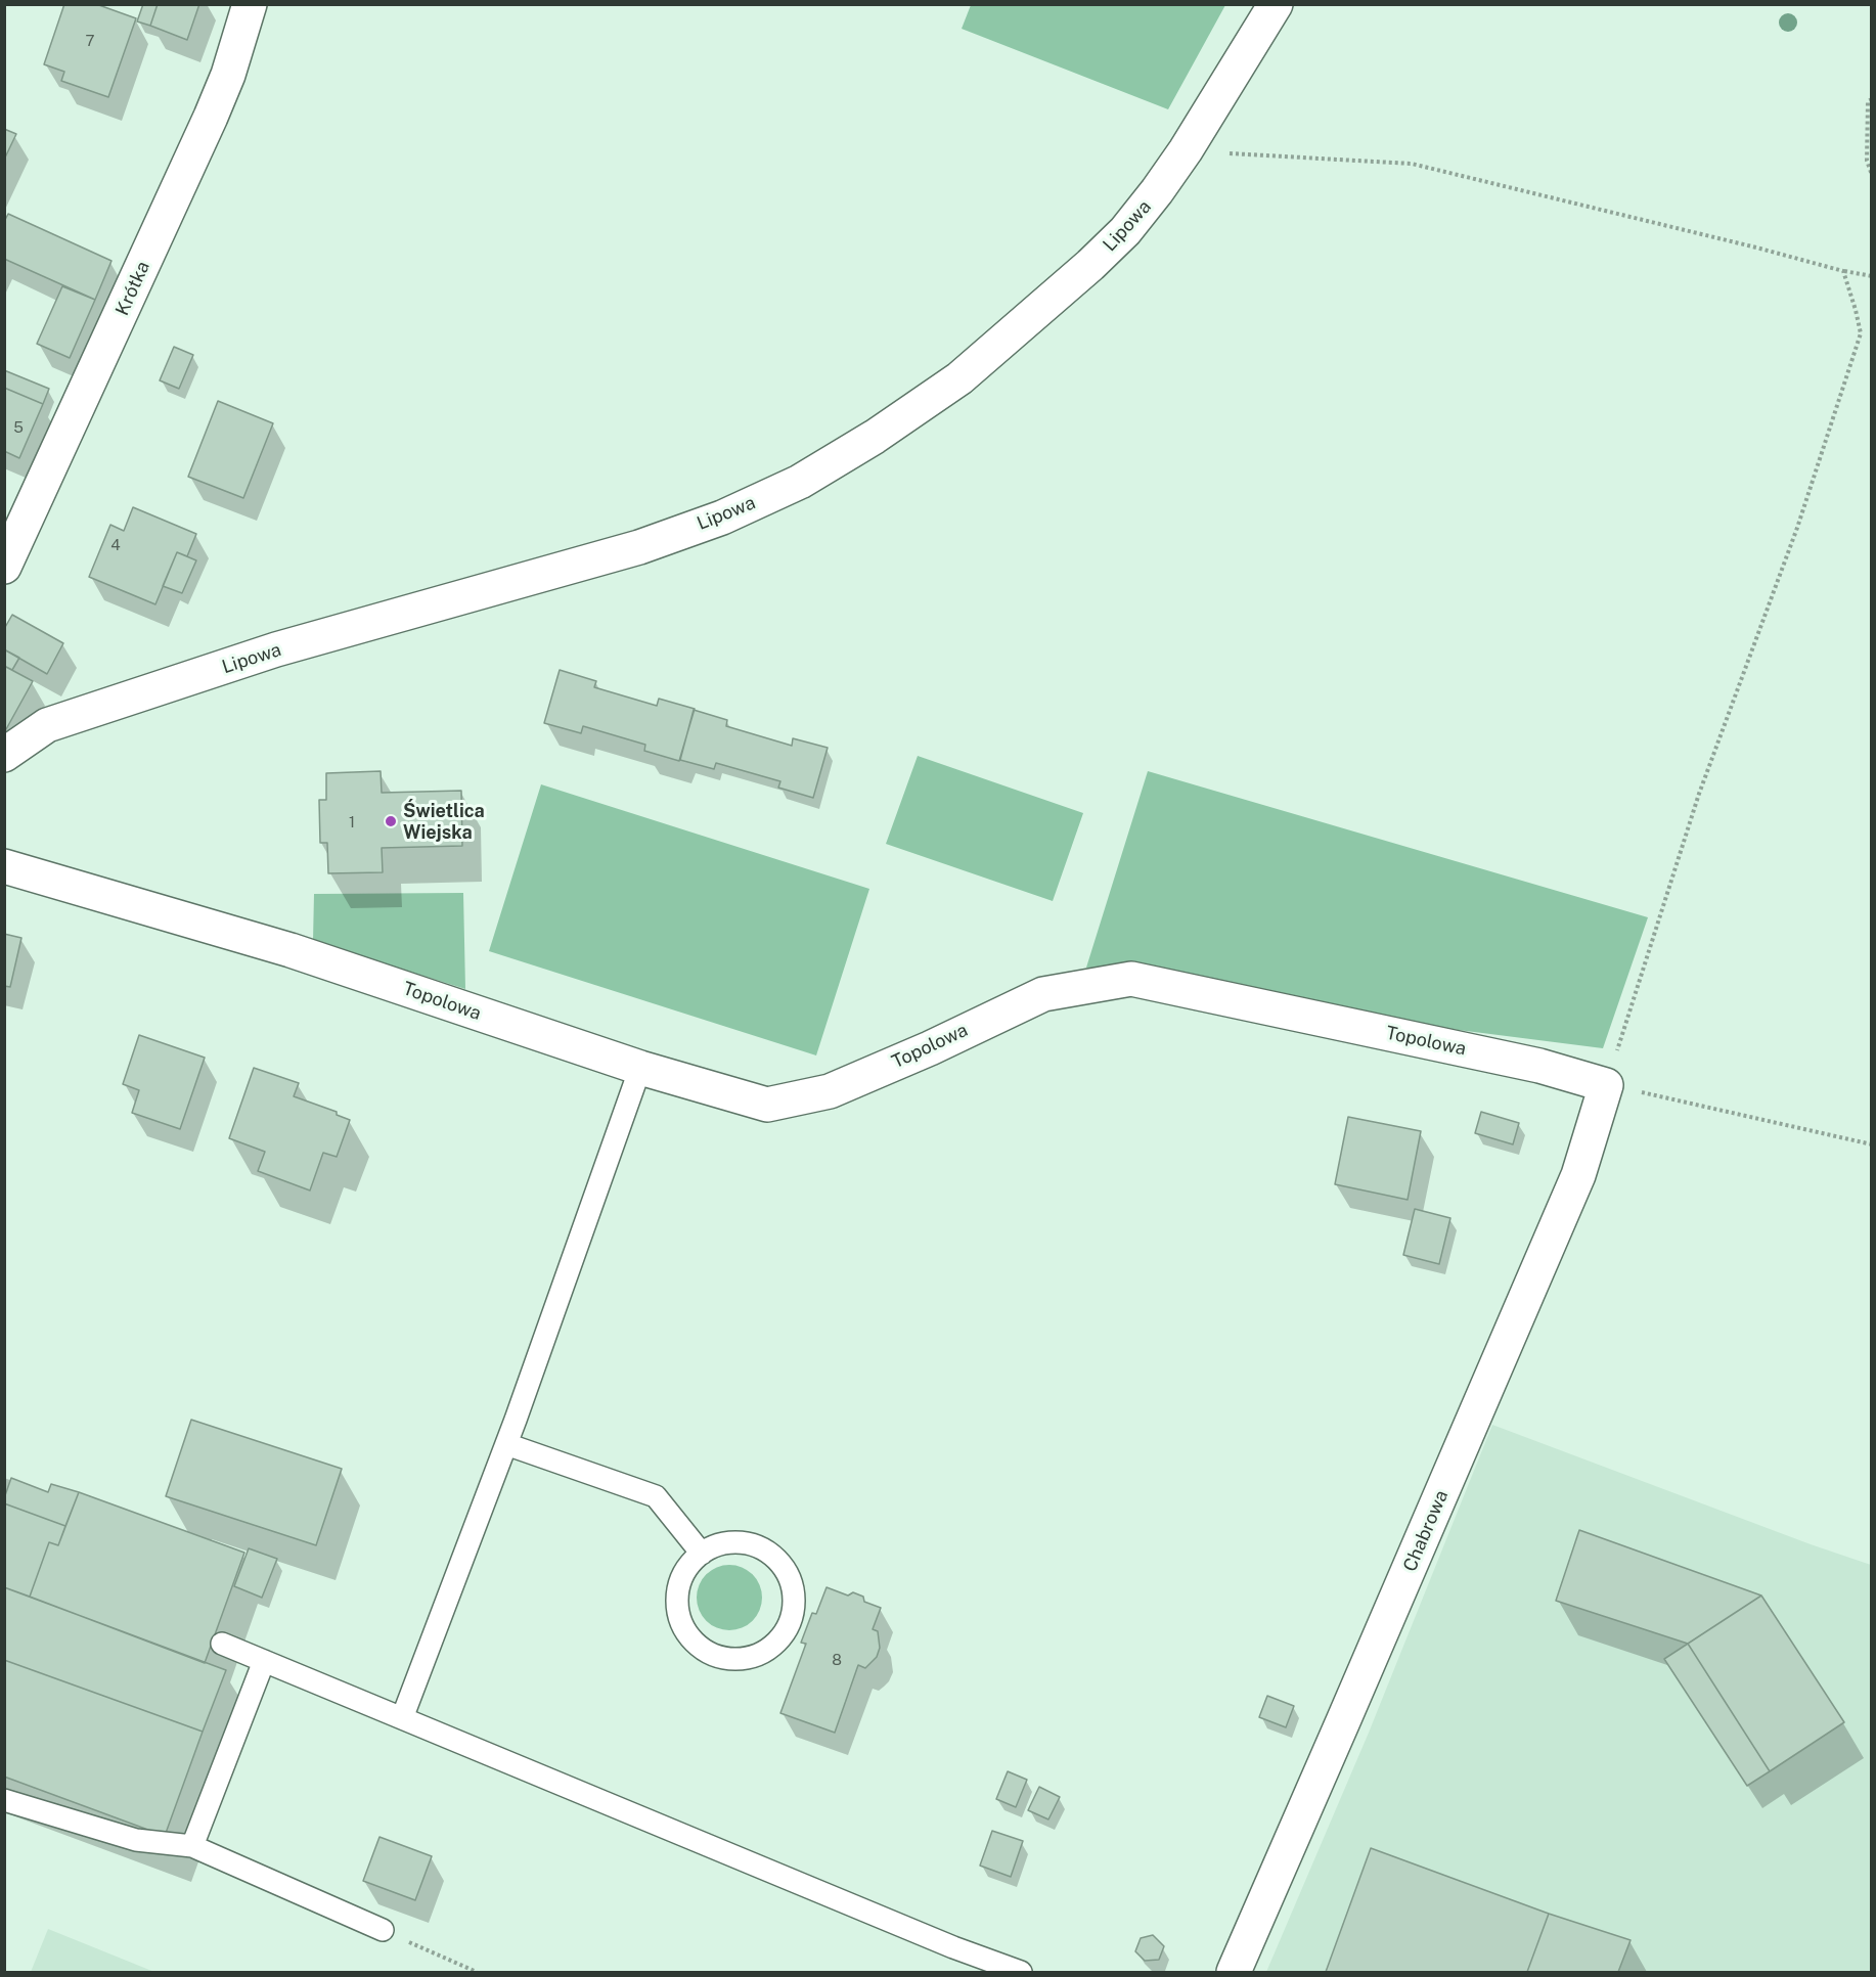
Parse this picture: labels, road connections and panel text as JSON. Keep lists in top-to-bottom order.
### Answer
{
  "streets": {
    "street": [
      "Lipowa",
      "Krótka",
      "Topolowa",
      "Chabrowa"
    ]
  },
  "crossings": [
    ["Topolowa", "Chabrowa"]
  ],
  "places": ["Świetlica Wiejska"],
  "house_numbers": [
    "7",
    "5",
    "4",
    "1",
    "8"
  ]
}
